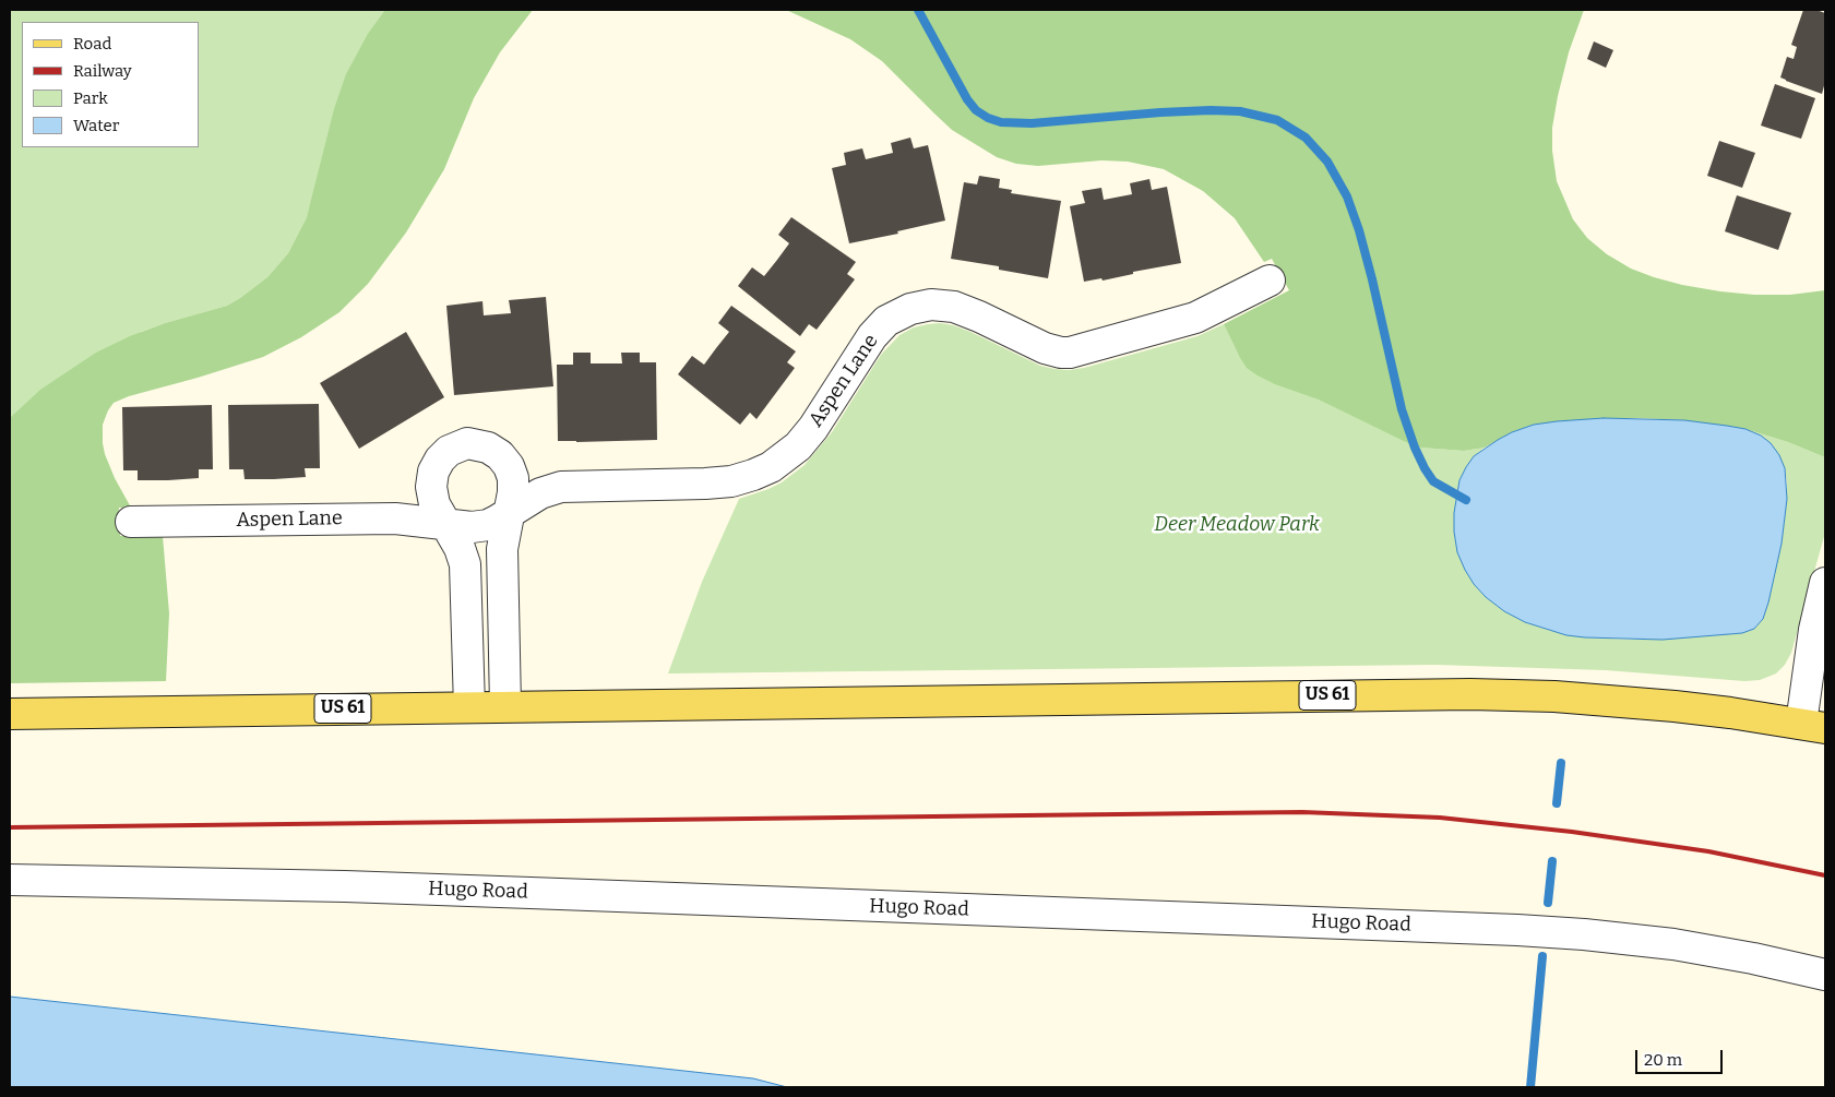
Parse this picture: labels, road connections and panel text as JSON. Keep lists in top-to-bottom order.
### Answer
{
  "streets": {
    "main road": ["US 61"],
    "street": ["Aspen Lane", "Hugo Road"]
  },
  "parks": ["Deer Meadow Park"],
  "legend": [
    "Road",
    "Railway",
    "Park",
    "Water"
  ],
  "scale_bar": "20 m"
}
